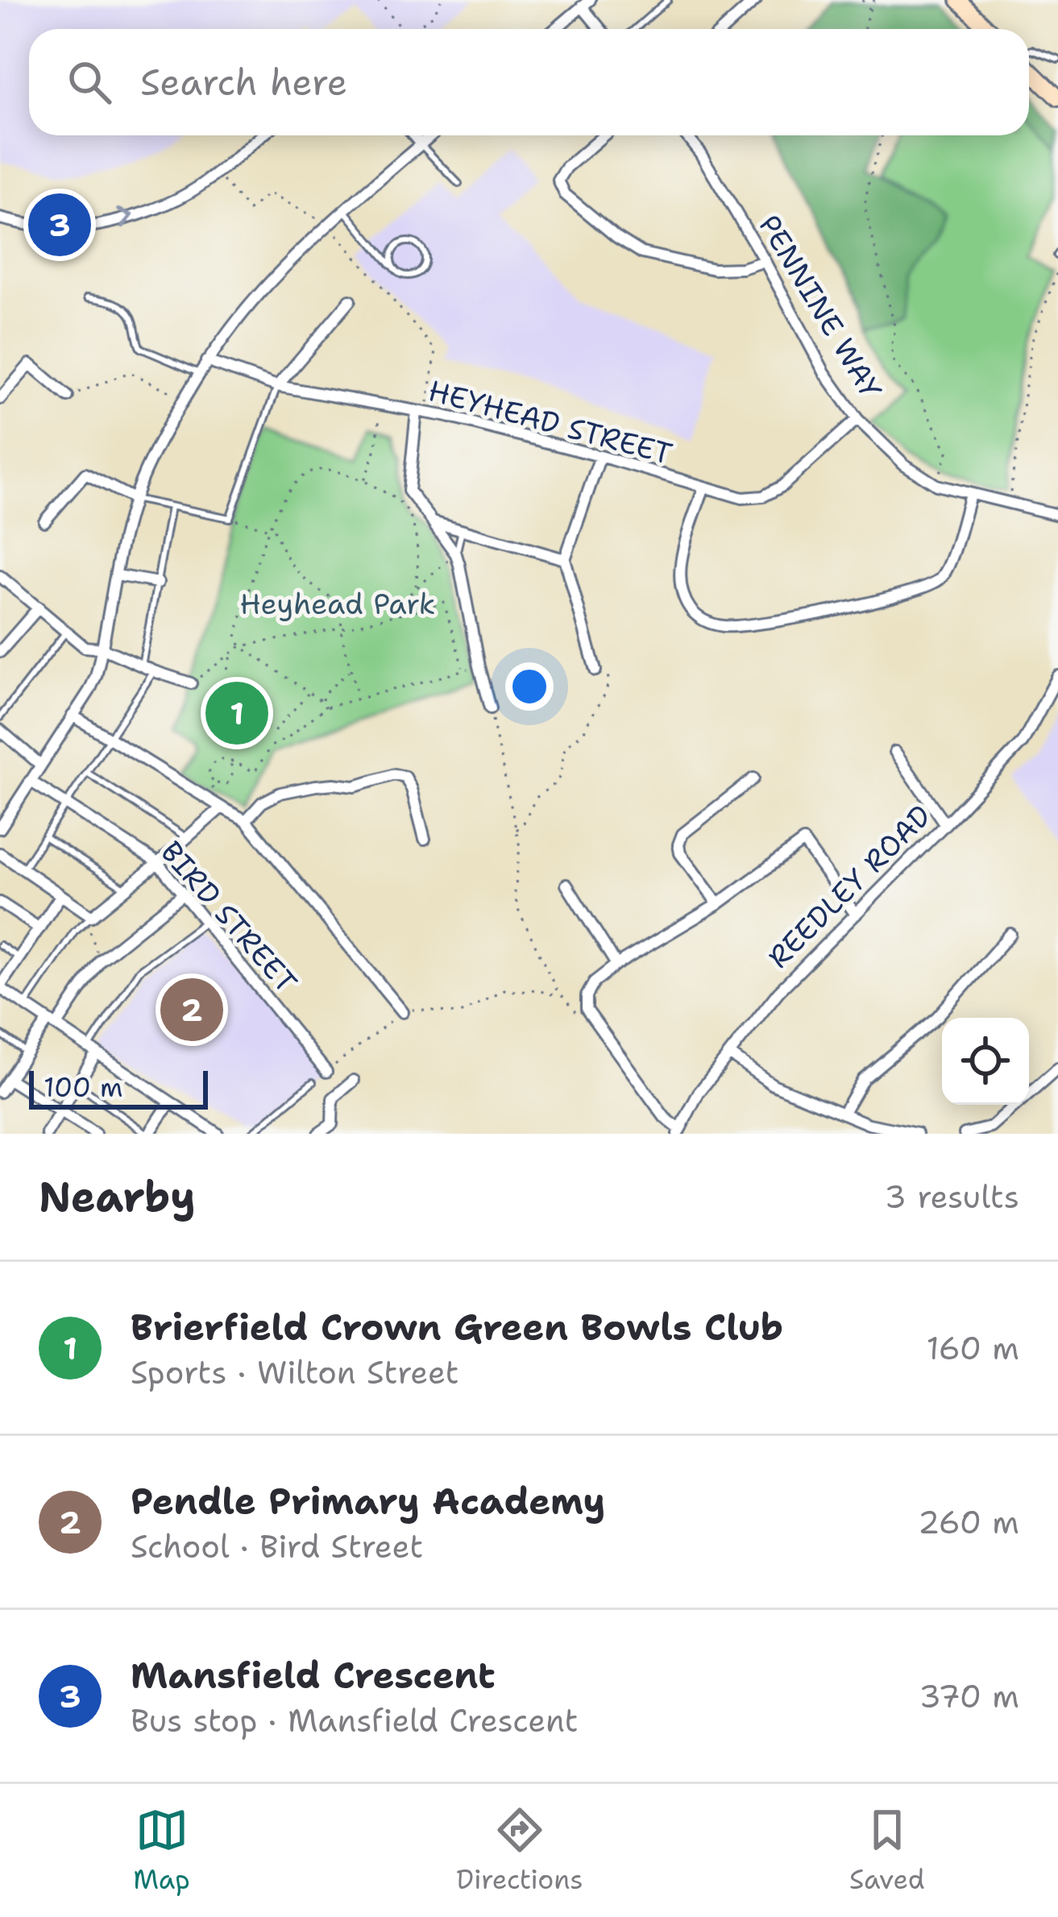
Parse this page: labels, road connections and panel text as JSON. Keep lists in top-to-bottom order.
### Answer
{
  "streets": {
    "street": [
      "PENNINE WAY",
      "HEYHEAD STREET",
      "REEDLEY ROAD",
      "BIRD STREET"
    ]
  },
  "crossings": [
    ["PENNINE WAY", "HEYHEAD STREET"]
  ],
  "parks": ["Heyhead Park"],
  "scale_bar": "100 m",
  "page": {
    "search": "Search here",
    "pins": ["3", "1", "2"],
    "scale": "100 m",
    "heading": ["Nearby", "3 results"],
    "list": [
      {
        "mark": "1",
        "name": "Brierfield Crown Green Bowls Club",
        "note": "Sports · Wilton Street",
        "value": "160 m"
      },
      {
        "mark": "2",
        "name": "Pendle Primary Academy",
        "note": "School · Bird Street",
        "value": "260 m"
      },
      {
        "mark": "3",
        "name": "Mansfield Crescent",
        "note": "Bus stop · Mansfield Crescent",
        "value": "370 m"
      }
    ],
    "nav": ["Map", "Directions", "Saved"]
  }
}
